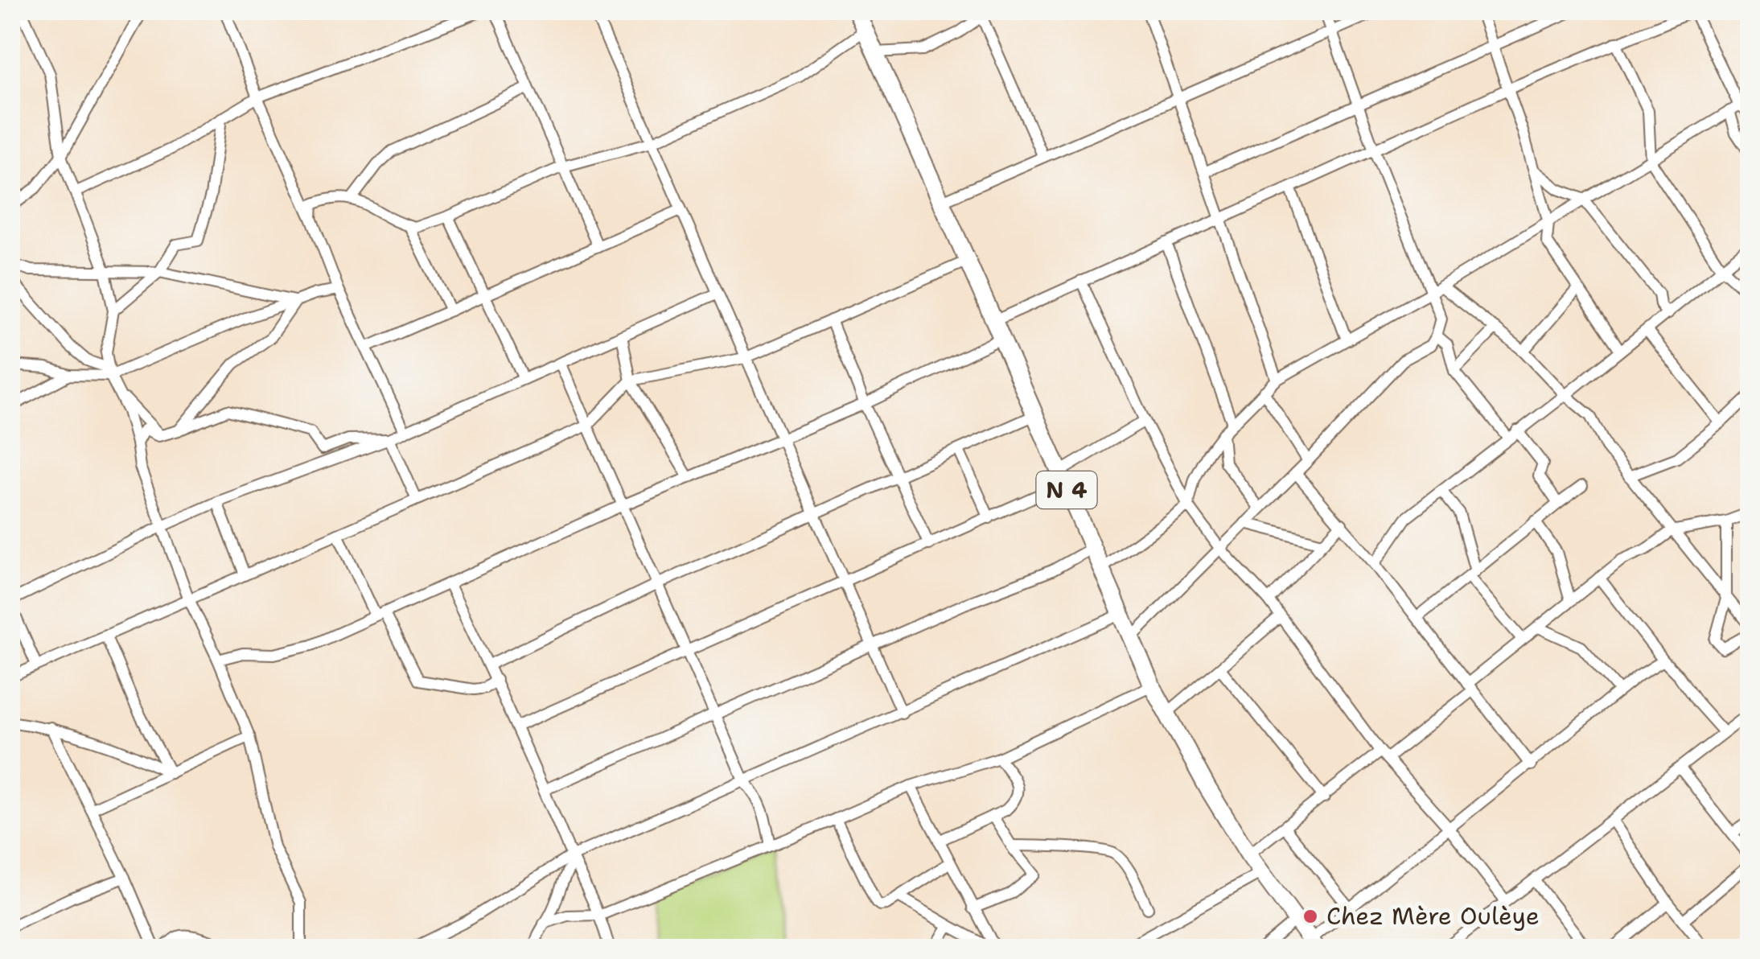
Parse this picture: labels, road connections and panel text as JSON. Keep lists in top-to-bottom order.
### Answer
{
  "streets": {
    "main road": ["N 4"]
  },
  "places": ["Chez Mère Oulèye"]
}
